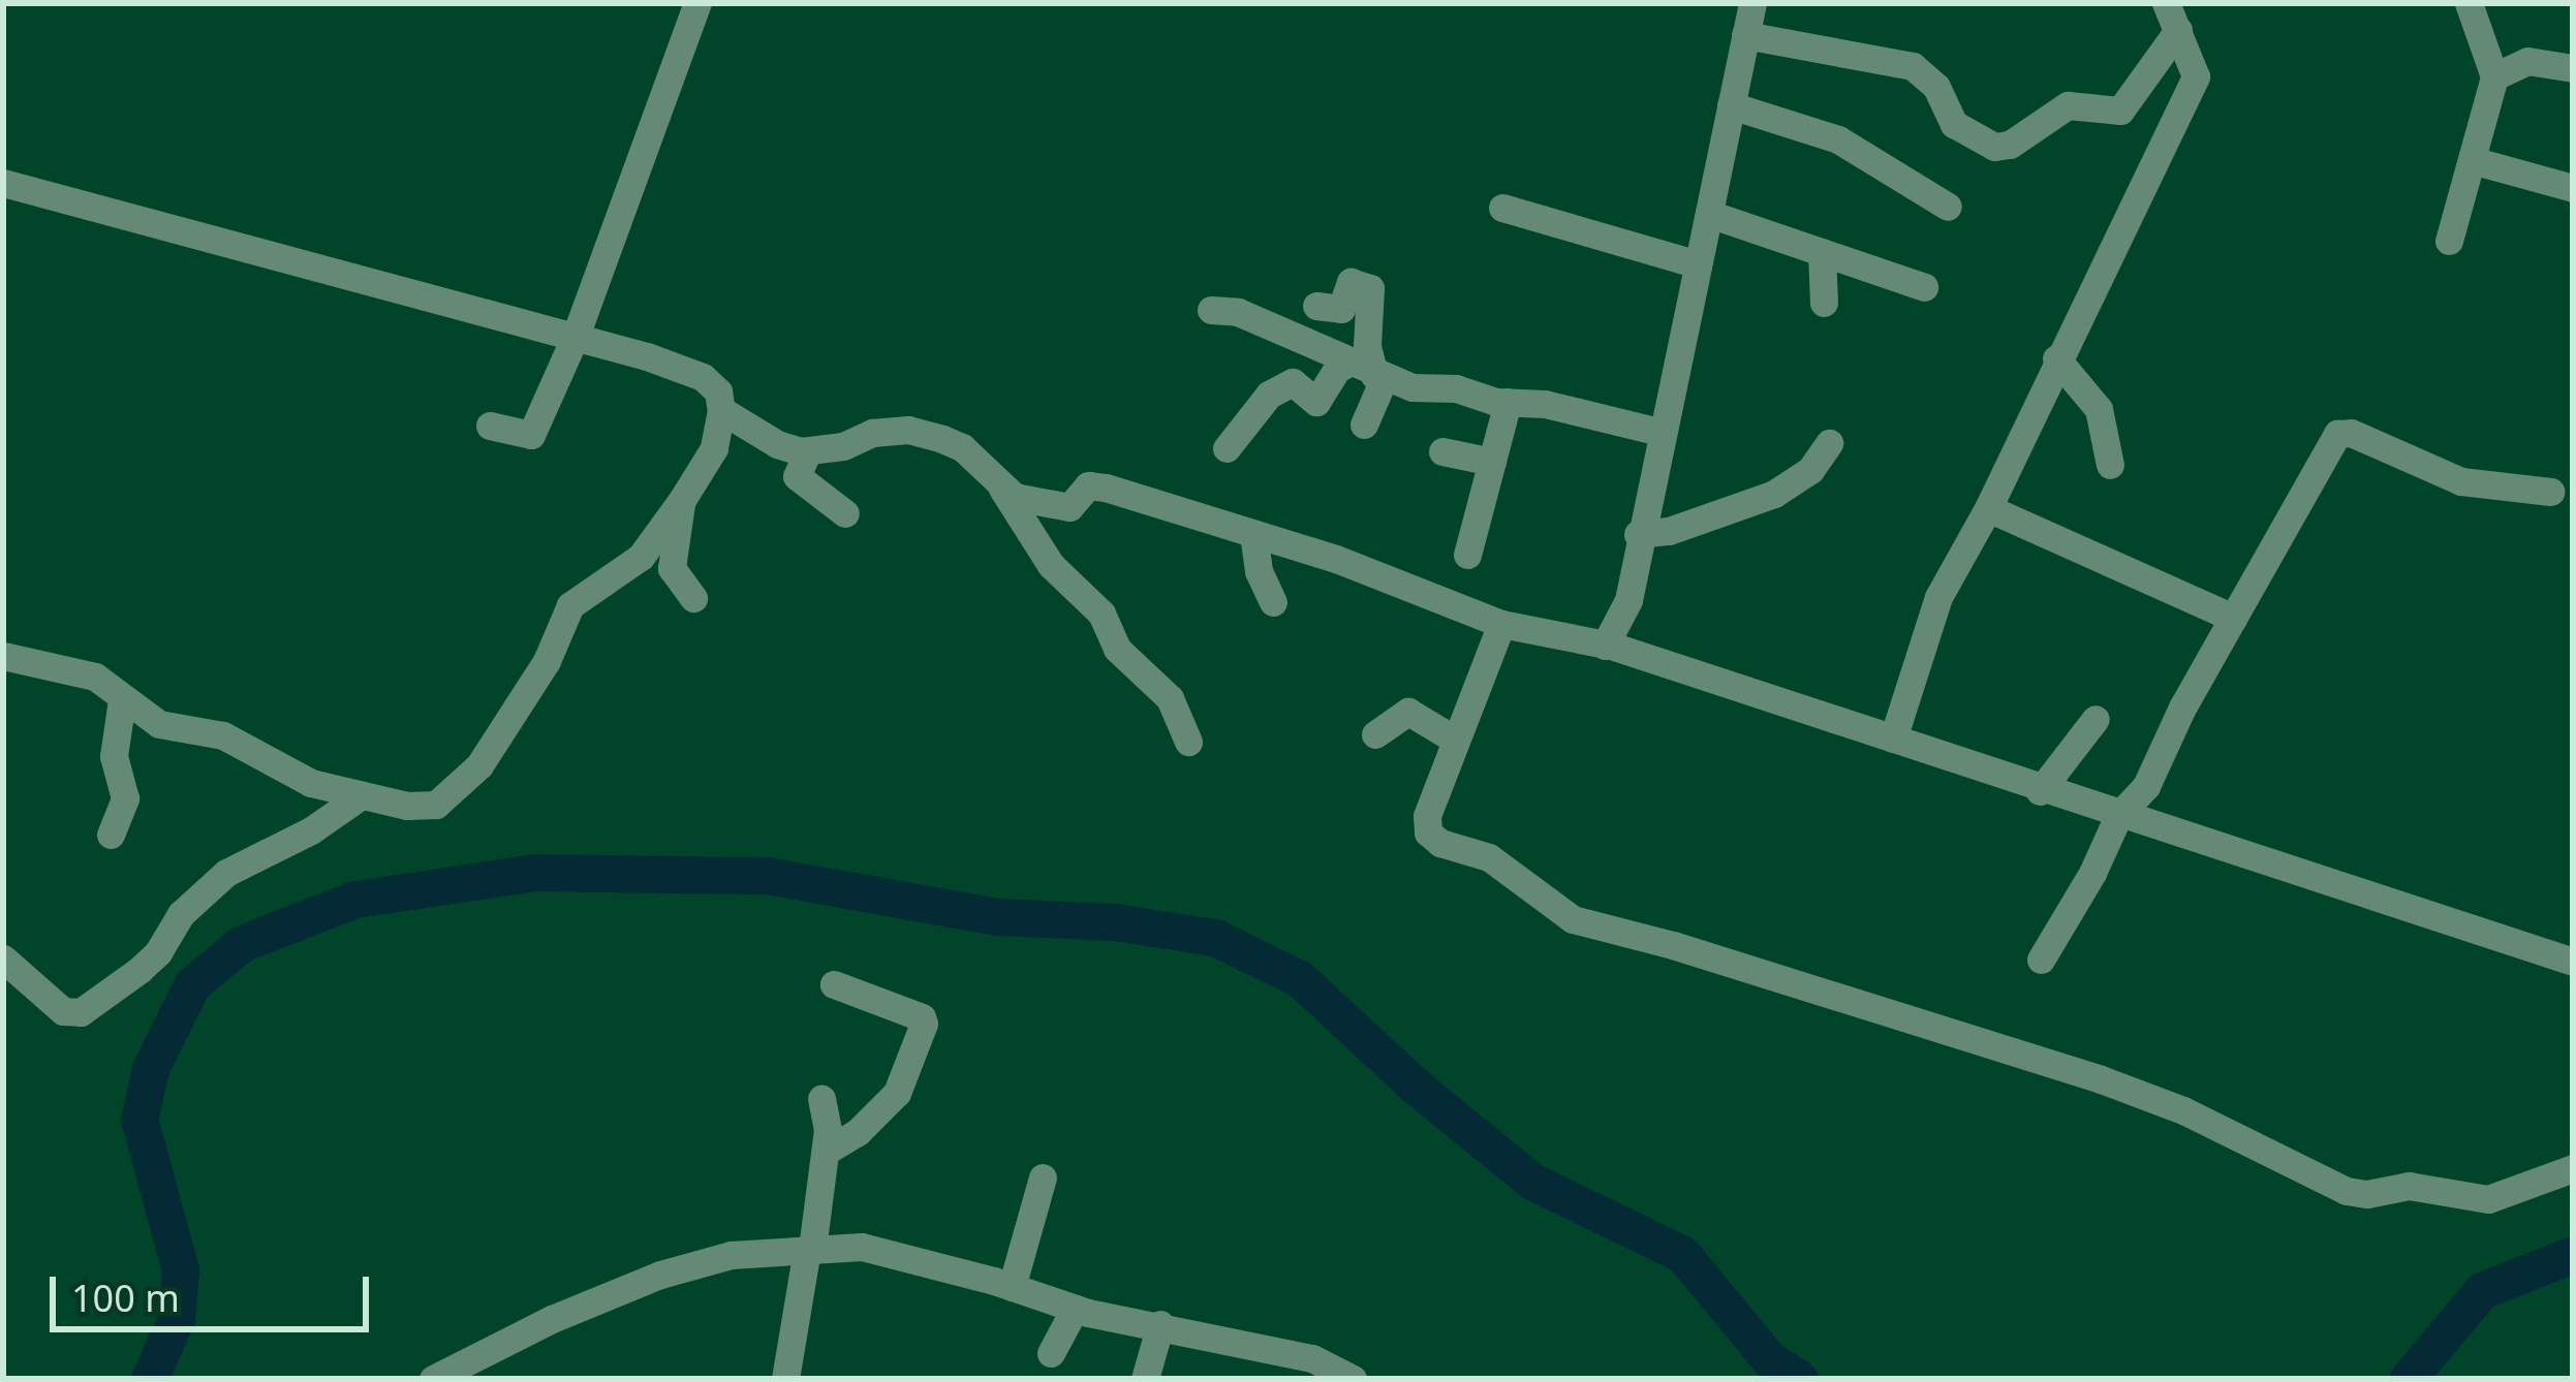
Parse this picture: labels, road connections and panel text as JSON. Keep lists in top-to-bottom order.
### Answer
{
  "scale_bar": "100 m"
}
